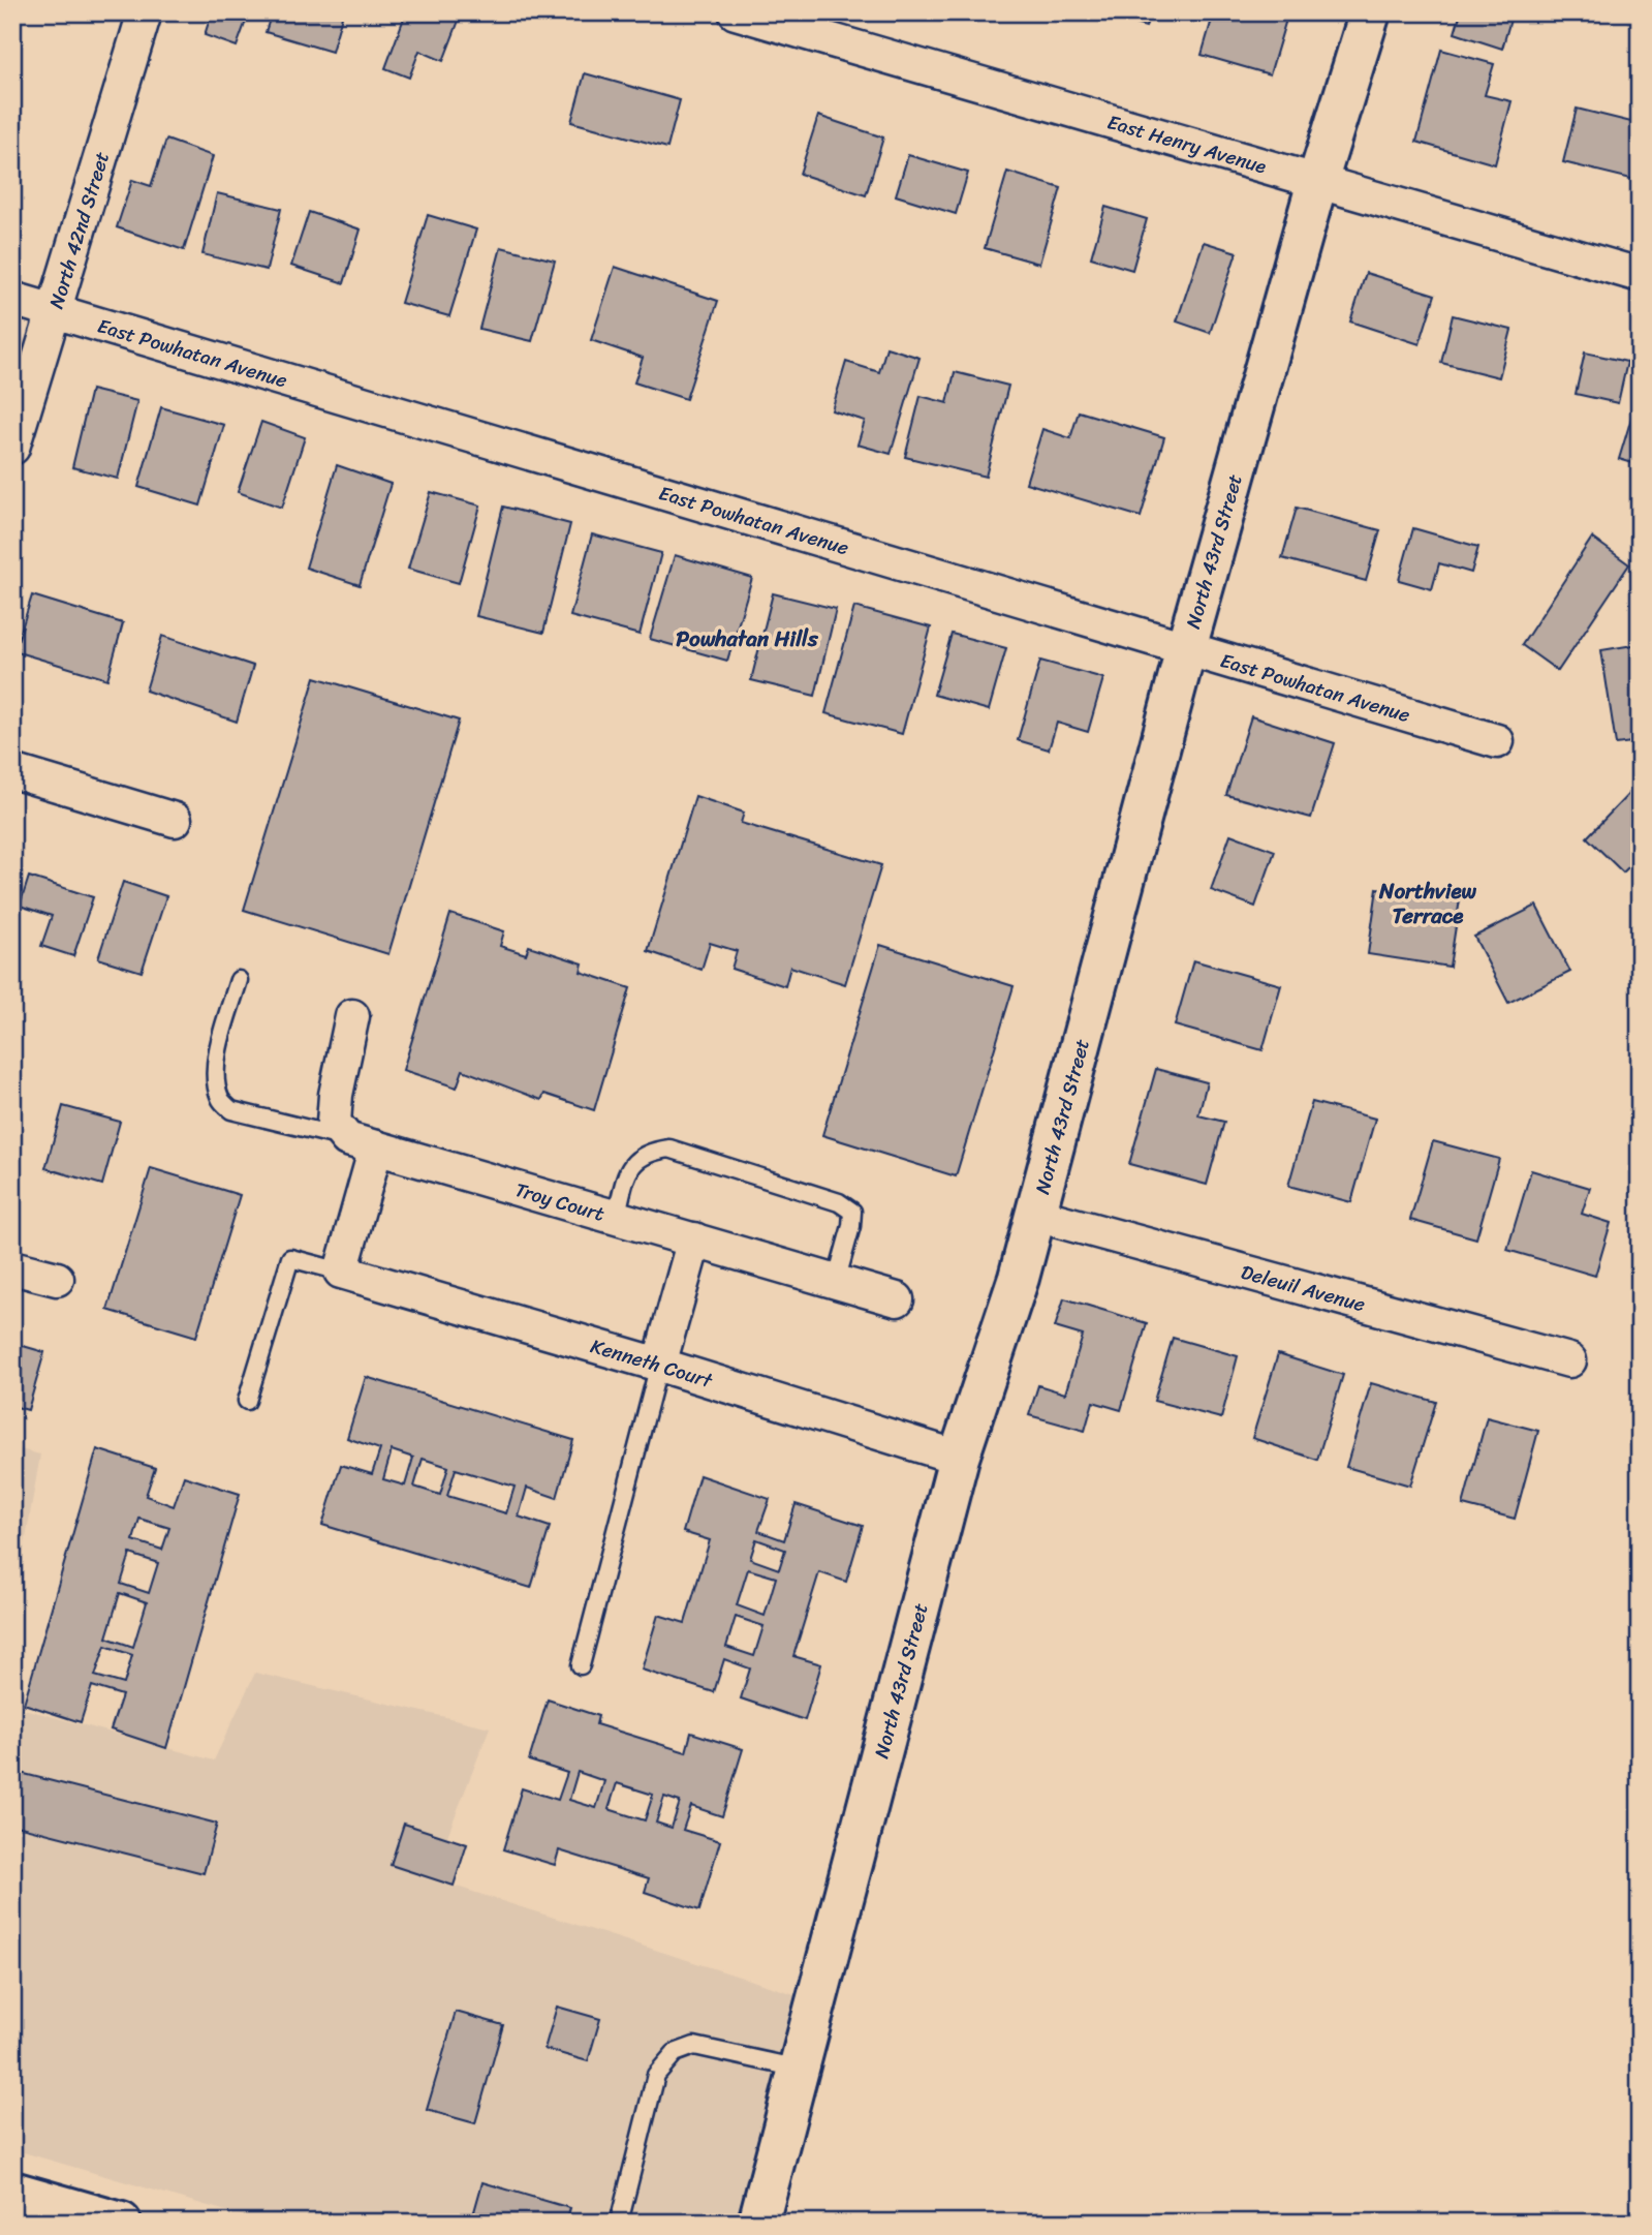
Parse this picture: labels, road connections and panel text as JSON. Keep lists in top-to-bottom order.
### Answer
{
  "streets": {
    "street": [
      "East Henry Avenue",
      "North 42nd Street",
      "East Powhatan Avenue",
      "North 43rd Street",
      "Troy Court",
      "Deleuil Avenue",
      "Kenneth Court"
    ]
  },
  "crossings": [
    ["East Henry Avenue", "North 43rd Street"],
    ["North 42nd Street", "East Powhatan Avenue"],
    ["East Powhatan Avenue", "North 43rd Street"],
    ["North 43rd Street", "Deleuil Avenue"],
    ["North 43rd Street", "Kenneth Court"]
  ],
  "districts": ["Powhatan Hills", "Northview Terrace"]
}
